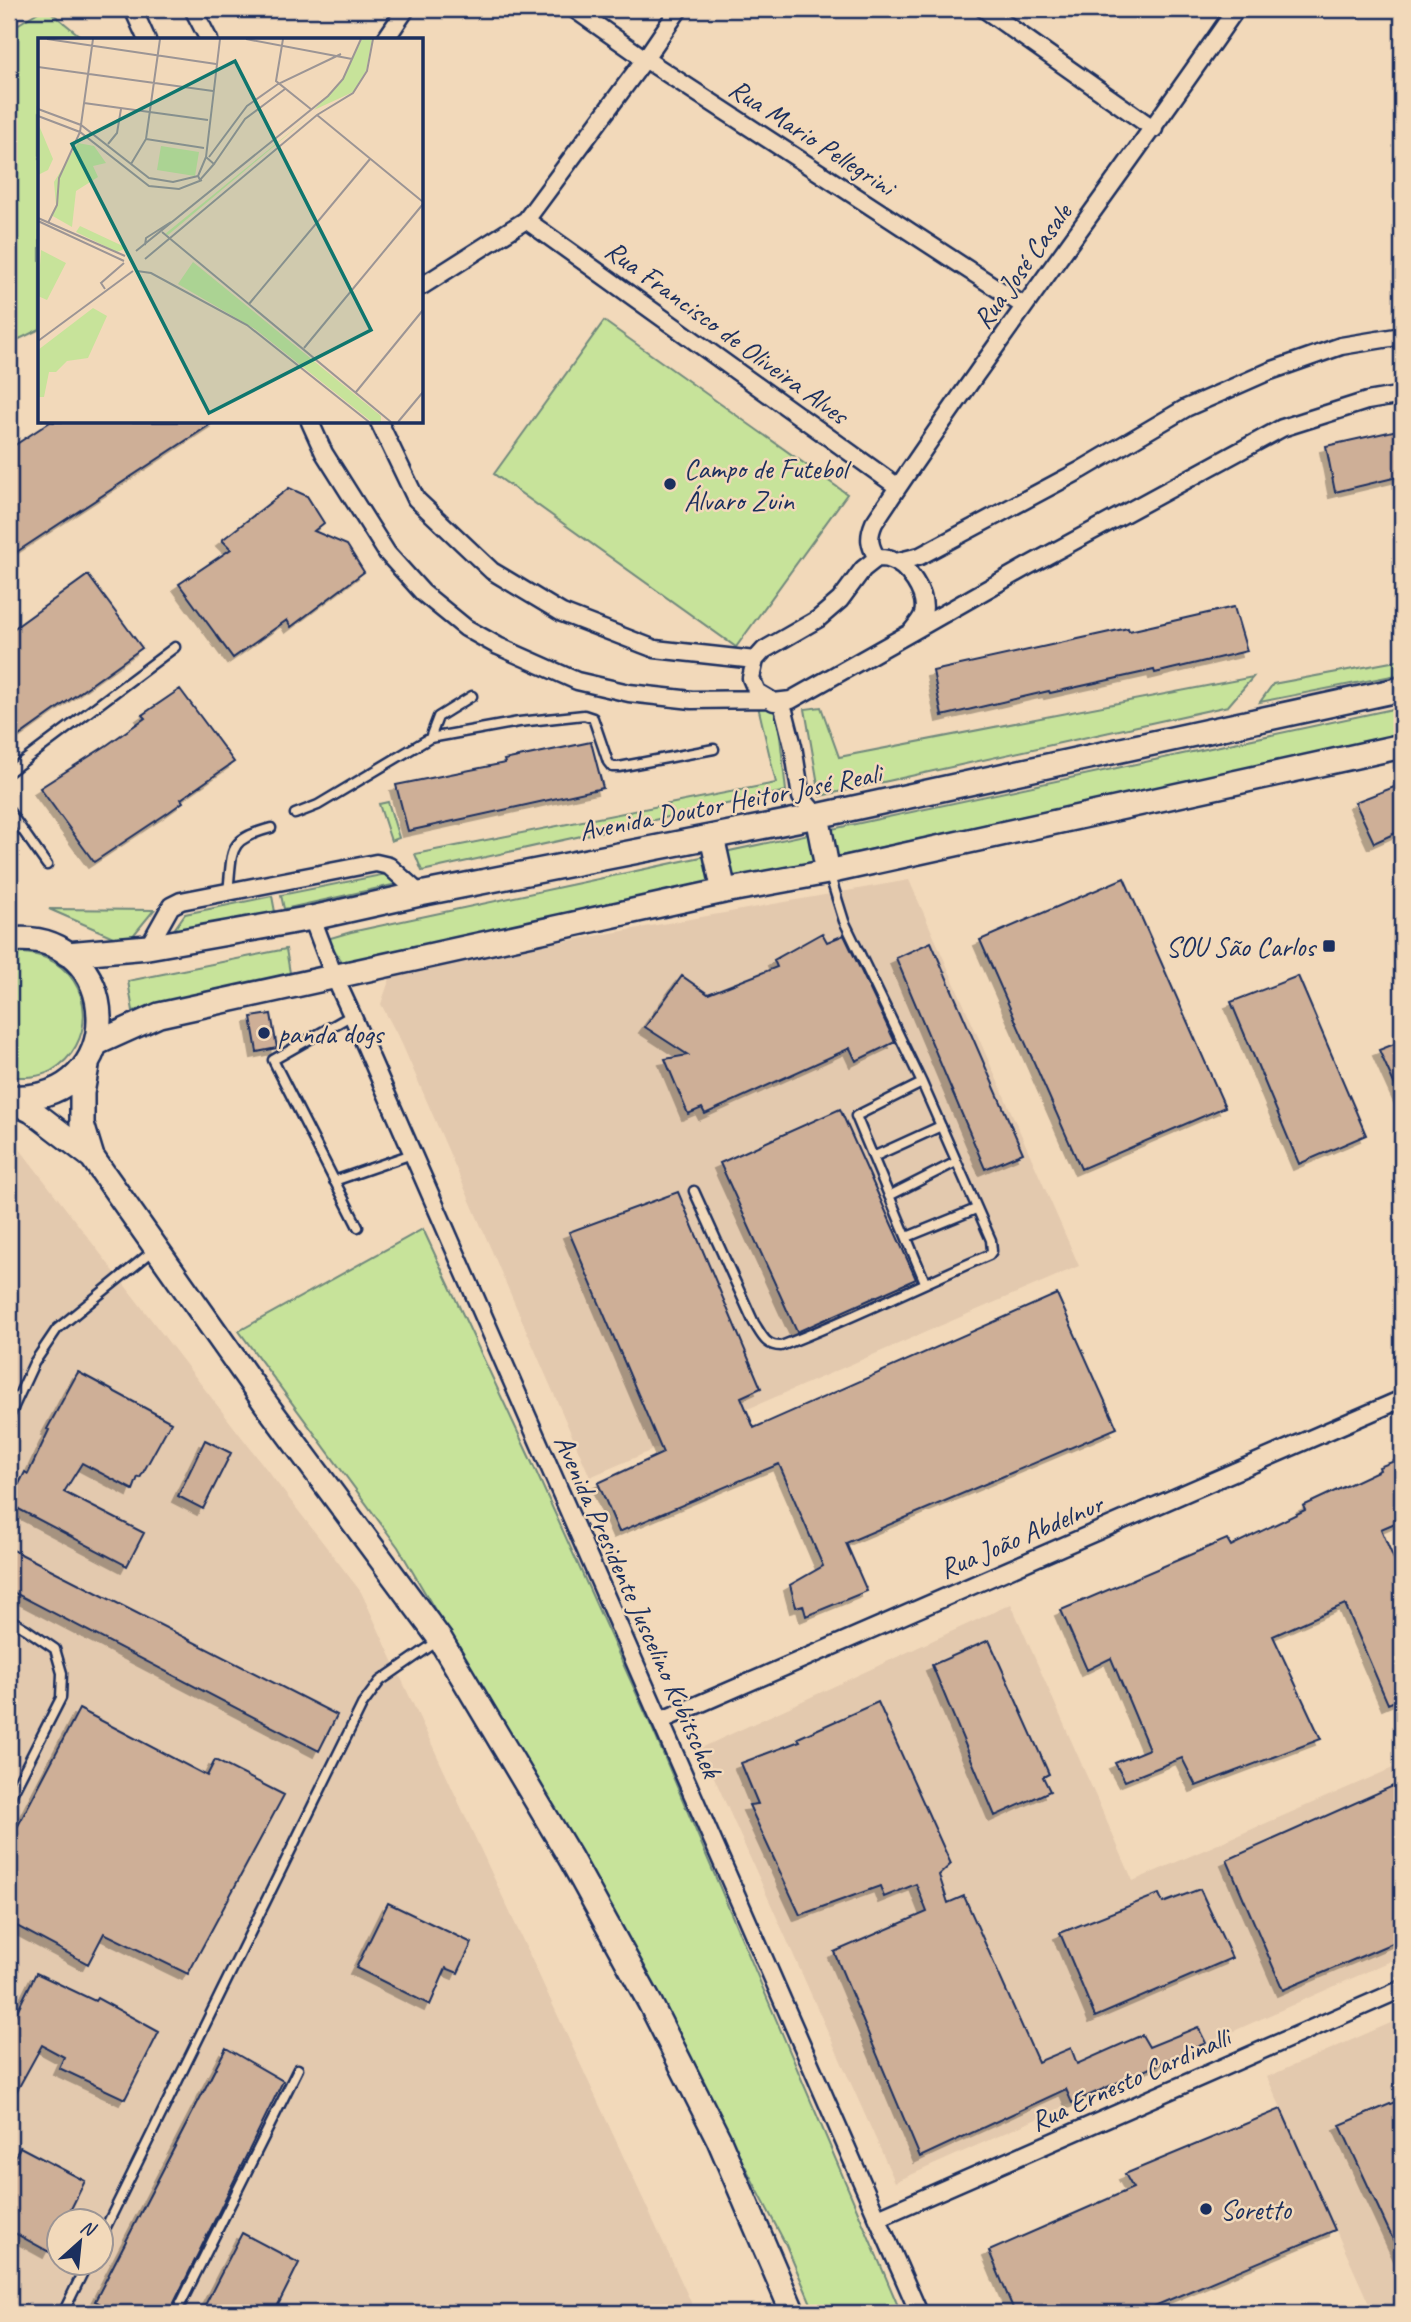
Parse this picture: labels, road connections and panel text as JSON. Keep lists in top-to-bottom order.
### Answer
{
  "streets": {
    "main road": ["Avenida Doutor Heitor José Reali"],
    "street": [
      "Rua Mario Pellegrini",
      "Rua José Casale",
      "Rua Francisco de Oliveira Alves",
      "Rua João Abdelnur",
      "Avenida Presidente Juscelino Kubitschek",
      "Rua Ernesto Cardinalli"
    ]
  },
  "crossings": [
    ["Rua Mario Pellegrini", "Rua José Casale"],
    ["Rua José Casale", "Rua Francisco de Oliveira Alves"],
    ["Avenida Doutor Heitor José Reali", "Avenida Presidente Juscelino Kubitschek"],
    ["Rua João Abdelnur", "Avenida Presidente Juscelino Kubitschek"],
    ["Avenida Presidente Juscelino Kubitschek", "Rua Ernesto Cardinalli"]
  ],
  "places": {
    "other": ["Campo de Futebol Álvaro Zuin", "panda dogs", "Soretto"],
    "transit": ["SOU São Carlos"]
  },
  "north": "top right"
}
